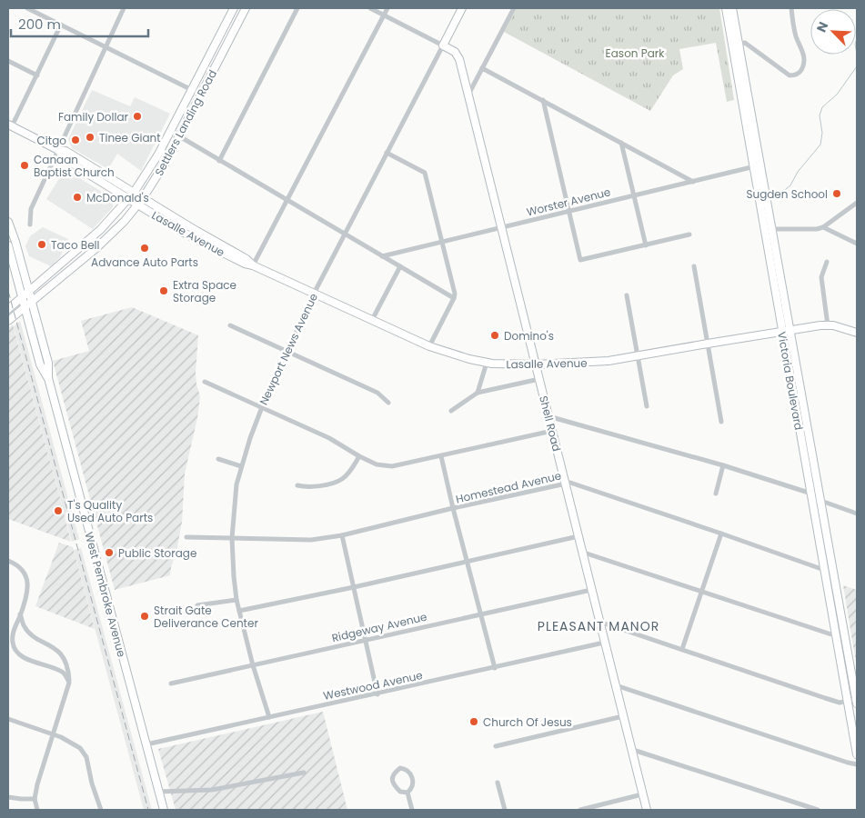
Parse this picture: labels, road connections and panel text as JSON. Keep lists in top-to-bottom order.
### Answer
{
  "streets": {
    "main road": [
      "Settlers Landing Road",
      "Lasalle Avenue",
      "Newport News Avenue",
      "Victoria Boulevard",
      "Shell Road",
      "West Pembroke Avenue"
    ],
    "street": [
      "Worster Avenue",
      "Homestead Avenue",
      "Ridgeway Avenue",
      "Westwood Avenue"
    ]
  },
  "crossings": [
    ["Settlers Landing Road", "Lasalle Avenue"],
    ["Settlers Landing Road", "West Pembroke Avenue"],
    ["Worster Avenue", "Victoria Boulevard"],
    ["Worster Avenue", "Shell Road"],
    ["Lasalle Avenue", "Newport News Avenue"],
    ["Lasalle Avenue", "Victoria Boulevard"],
    ["Lasalle Avenue", "Shell Road"],
    ["Newport News Avenue", "Shell Road"],
    ["Newport News Avenue", "Homestead Avenue"],
    ["Newport News Avenue", "Ridgeway Avenue"],
    ["Newport News Avenue", "Westwood Avenue"],
    ["Victoria Boulevard", "Homestead Avenue"],
    ["Shell Road", "Homestead Avenue"],
    ["Shell Road", "Ridgeway Avenue"],
    ["Shell Road", "Westwood Avenue"],
    ["West Pembroke Avenue", "Westwood Avenue"]
  ],
  "districts": ["PLEASANT MANOR"],
  "parks": ["Eason Park"],
  "places": [
    "Family Dollar",
    "Tinee Giant",
    "Citgo",
    "Canaan Baptist Church",
    "Sugden School",
    "McDonald's",
    "Taco Bell",
    "Advance Auto Parts",
    "Extra Space Storage",
    "Domino's",
    "T's Quality Used Auto Parts",
    "Public Storage",
    "Strait Gate Deliverance Center",
    "Church Of Jesus"
  ],
  "scale_bar": "200 m",
  "north": "top left"
}
